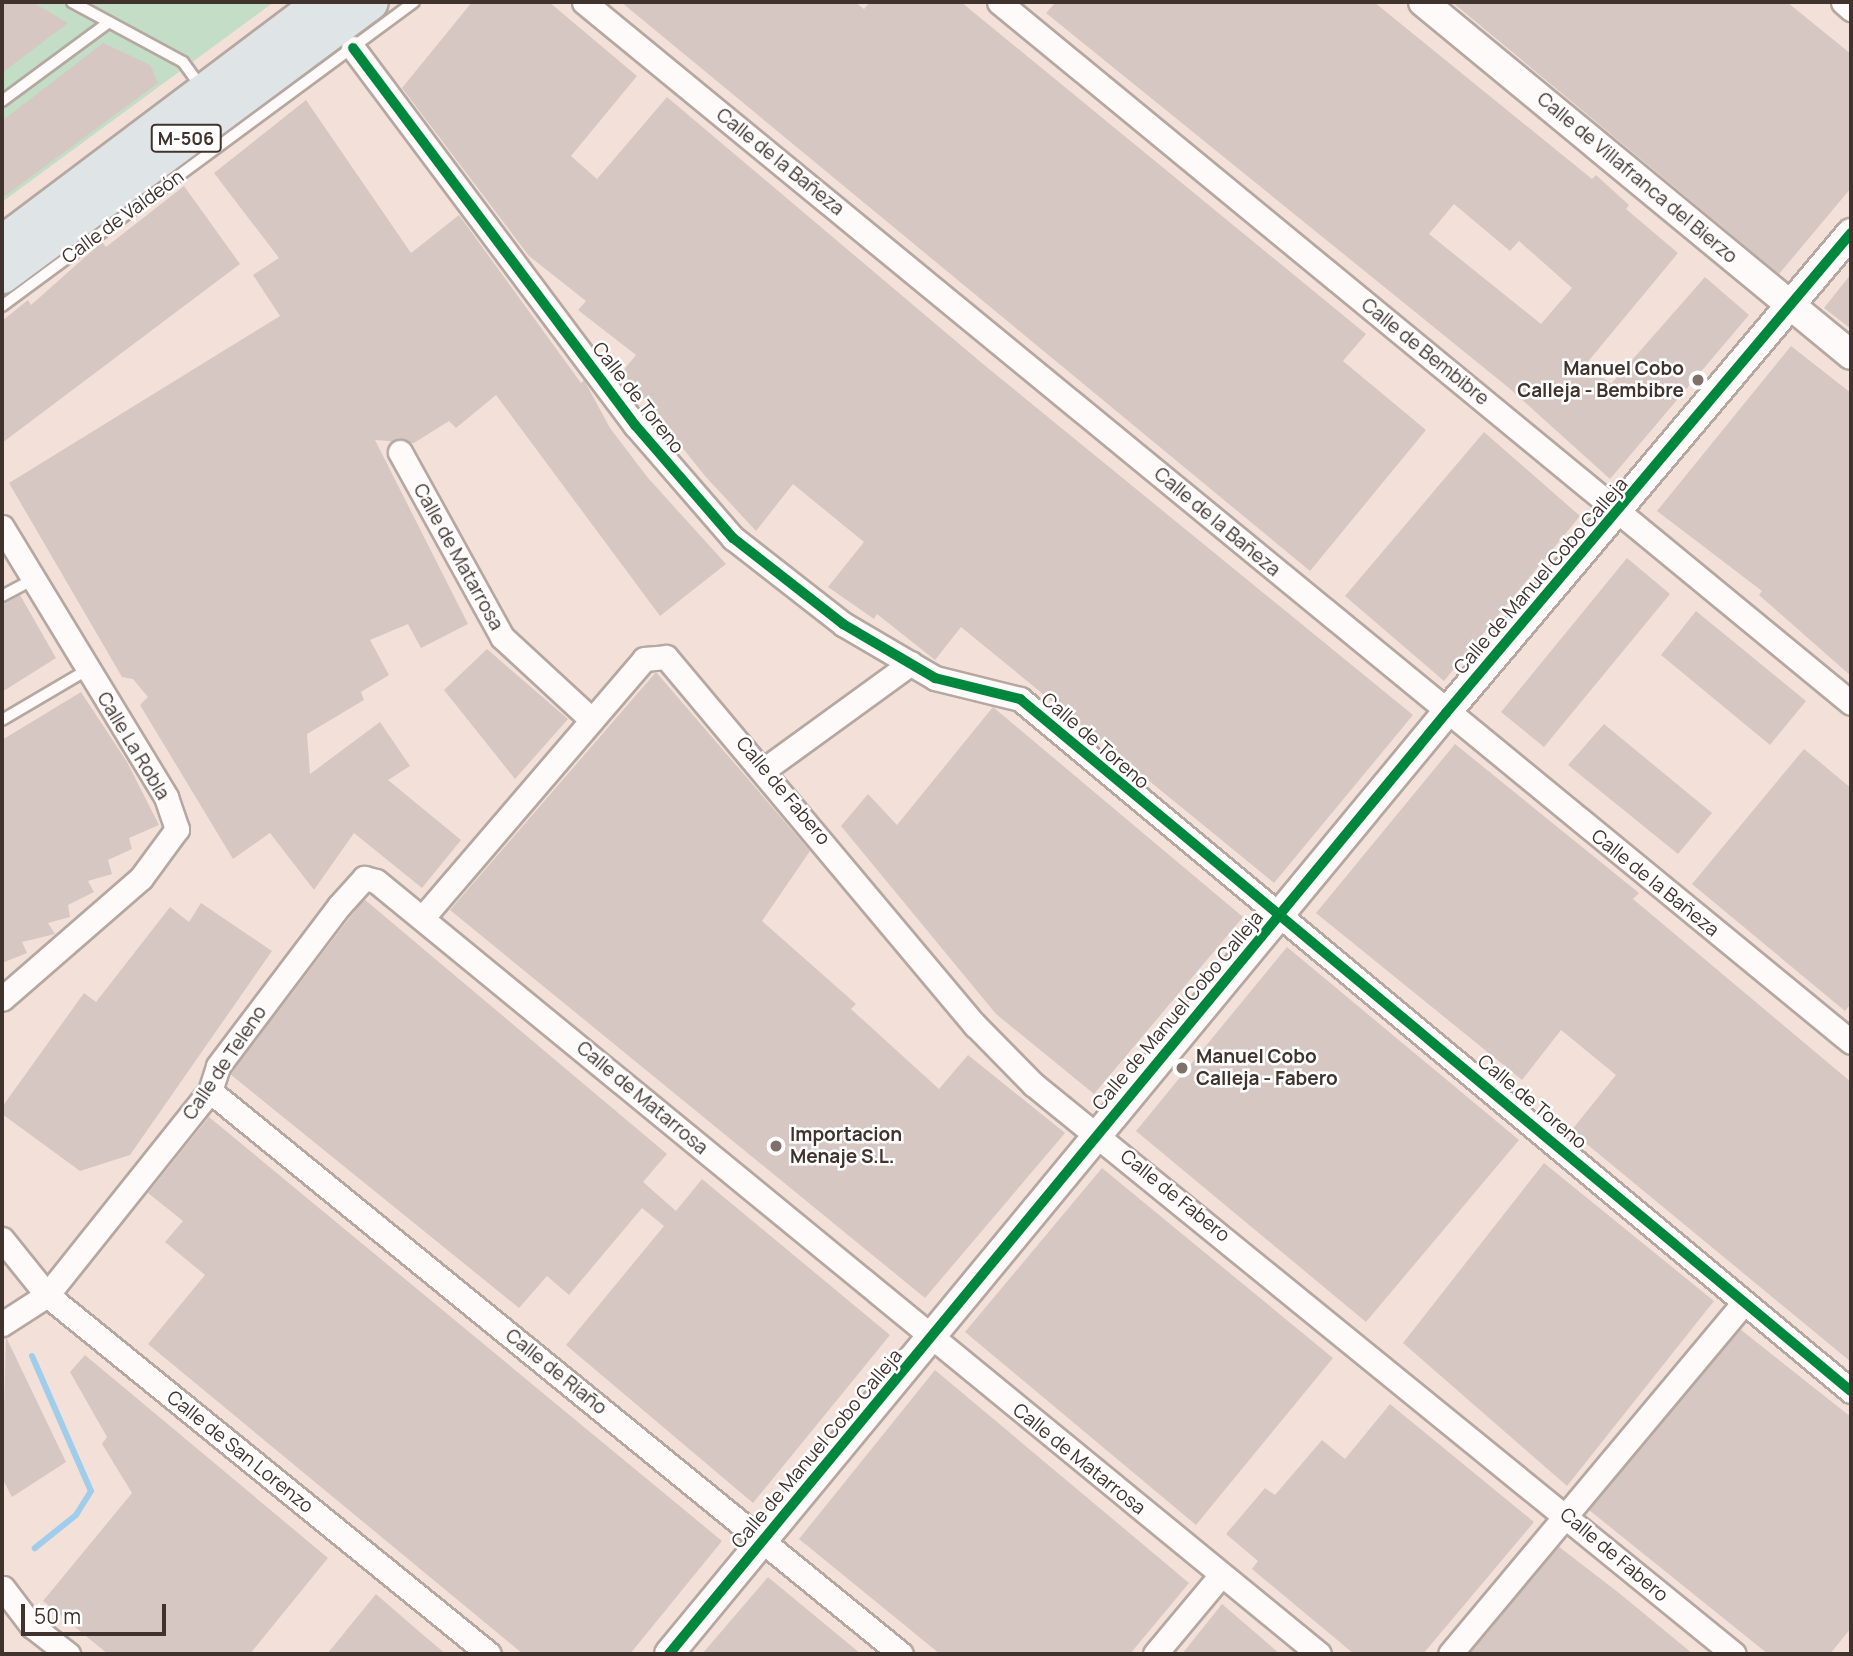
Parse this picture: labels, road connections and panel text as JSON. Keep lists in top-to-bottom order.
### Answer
{
  "streets": {
    "main road": ["M-506"],
    "street": [
      "Calle de la Bañeza",
      "Calle de Villafranca del Bierzo",
      "Calle de Bembibre",
      "Calle de Toreno",
      "Calle de Matarrosa",
      "Calle de Manuel Cobo Calleja",
      "Calle La Robla",
      "Calle de Fabero",
      "Calle de Teleno",
      "Calle de Riaño",
      "Calle de San Lorenzo"
    ],
    "lane": ["Calle de Valdeón"]
  },
  "crossings": [
    ["Calle de la Bañeza", "Calle de Manuel Cobo Calleja"],
    ["Calle de Villafranca del Bierzo", "Calle de Manuel Cobo Calleja"],
    ["Calle de Valdeón", "Calle de Toreno"],
    ["Calle de Bembibre", "Calle de Manuel Cobo Calleja"],
    ["Calle de Toreno", "Calle de Manuel Cobo Calleja"],
    ["Calle de Matarrosa", "Calle de Manuel Cobo Calleja"],
    ["Calle de Matarrosa", "Calle de Fabero"],
    ["Calle de Matarrosa", "Calle de Teleno"],
    ["Calle de Manuel Cobo Calleja", "Calle de Fabero"],
    ["Calle de Manuel Cobo Calleja", "Calle de Riaño"],
    ["Calle de Teleno", "Calle de Riaño"],
    ["Calle de Teleno", "Calle de San Lorenzo"]
  ],
  "places": ["Manuel Cobo Calleja - Bembibre", "Manuel Cobo Calleja - Fabero", "Importacion Menaje S.L."],
  "scale_bar": "50 m"
}
